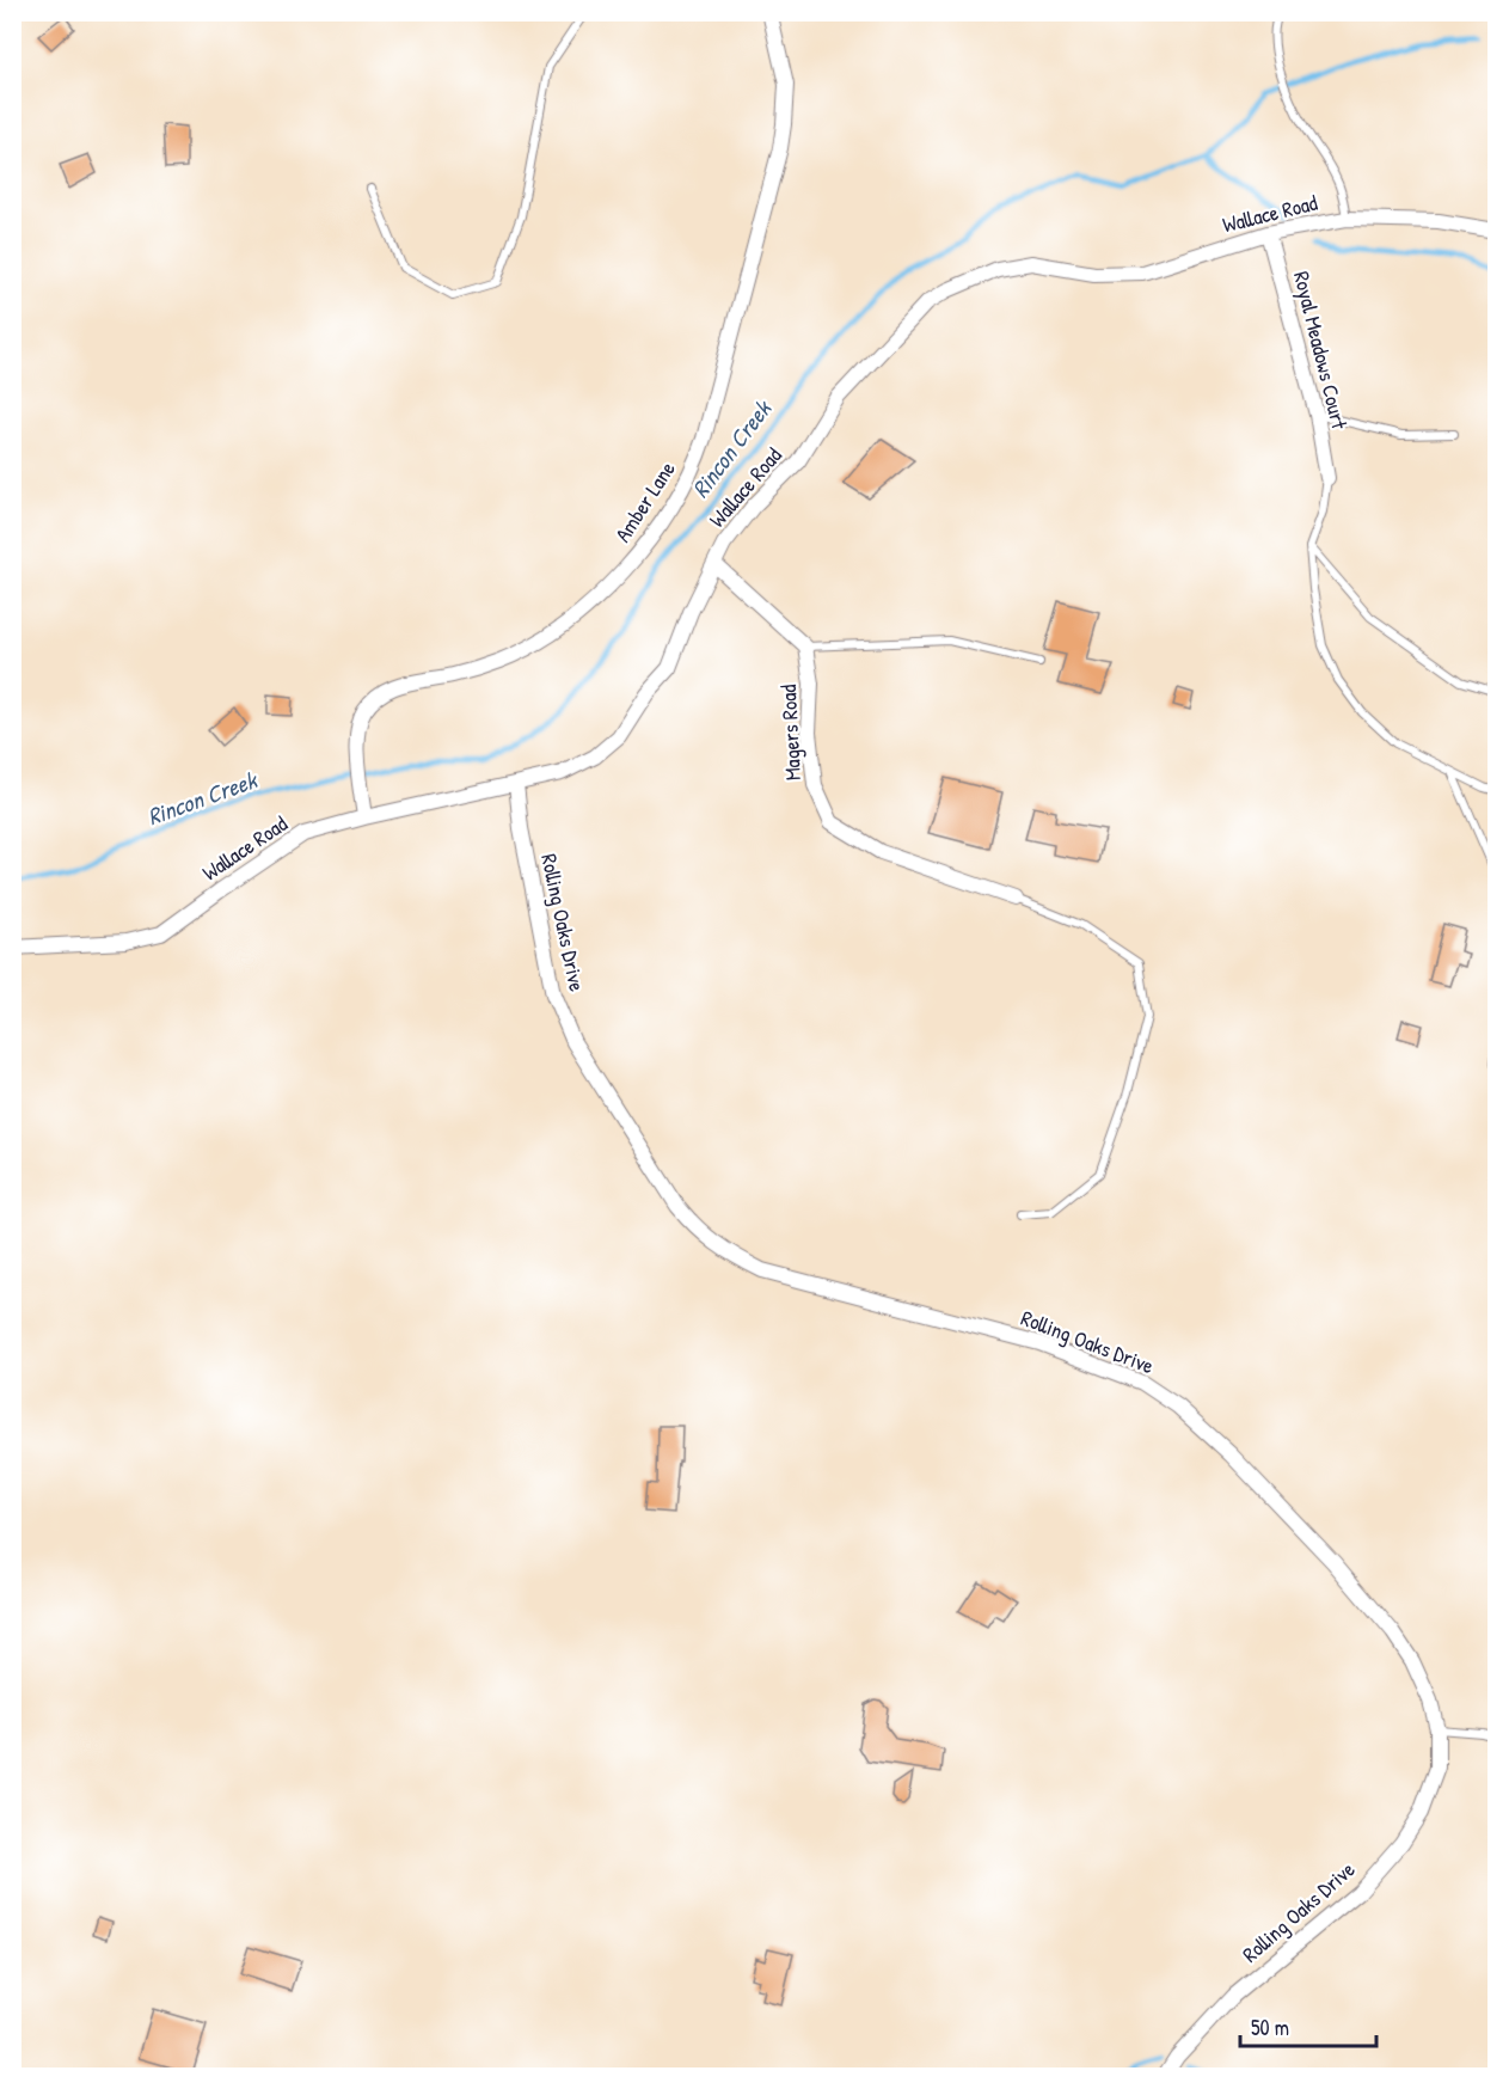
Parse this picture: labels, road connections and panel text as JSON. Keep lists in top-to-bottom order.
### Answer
{
  "streets": {
    "street": [
      "Wallace Road",
      "Royal Meadows Court",
      "Amber Lane",
      "Magers Road",
      "Rolling Oaks Drive"
    ]
  },
  "crossings": [
    ["Wallace Road", "Royal Meadows Court"],
    ["Wallace Road", "Amber Lane"],
    ["Wallace Road", "Rolling Oaks Drive"]
  ],
  "water": ["Rincon Creek"],
  "scale_bar": "50 m"
}
